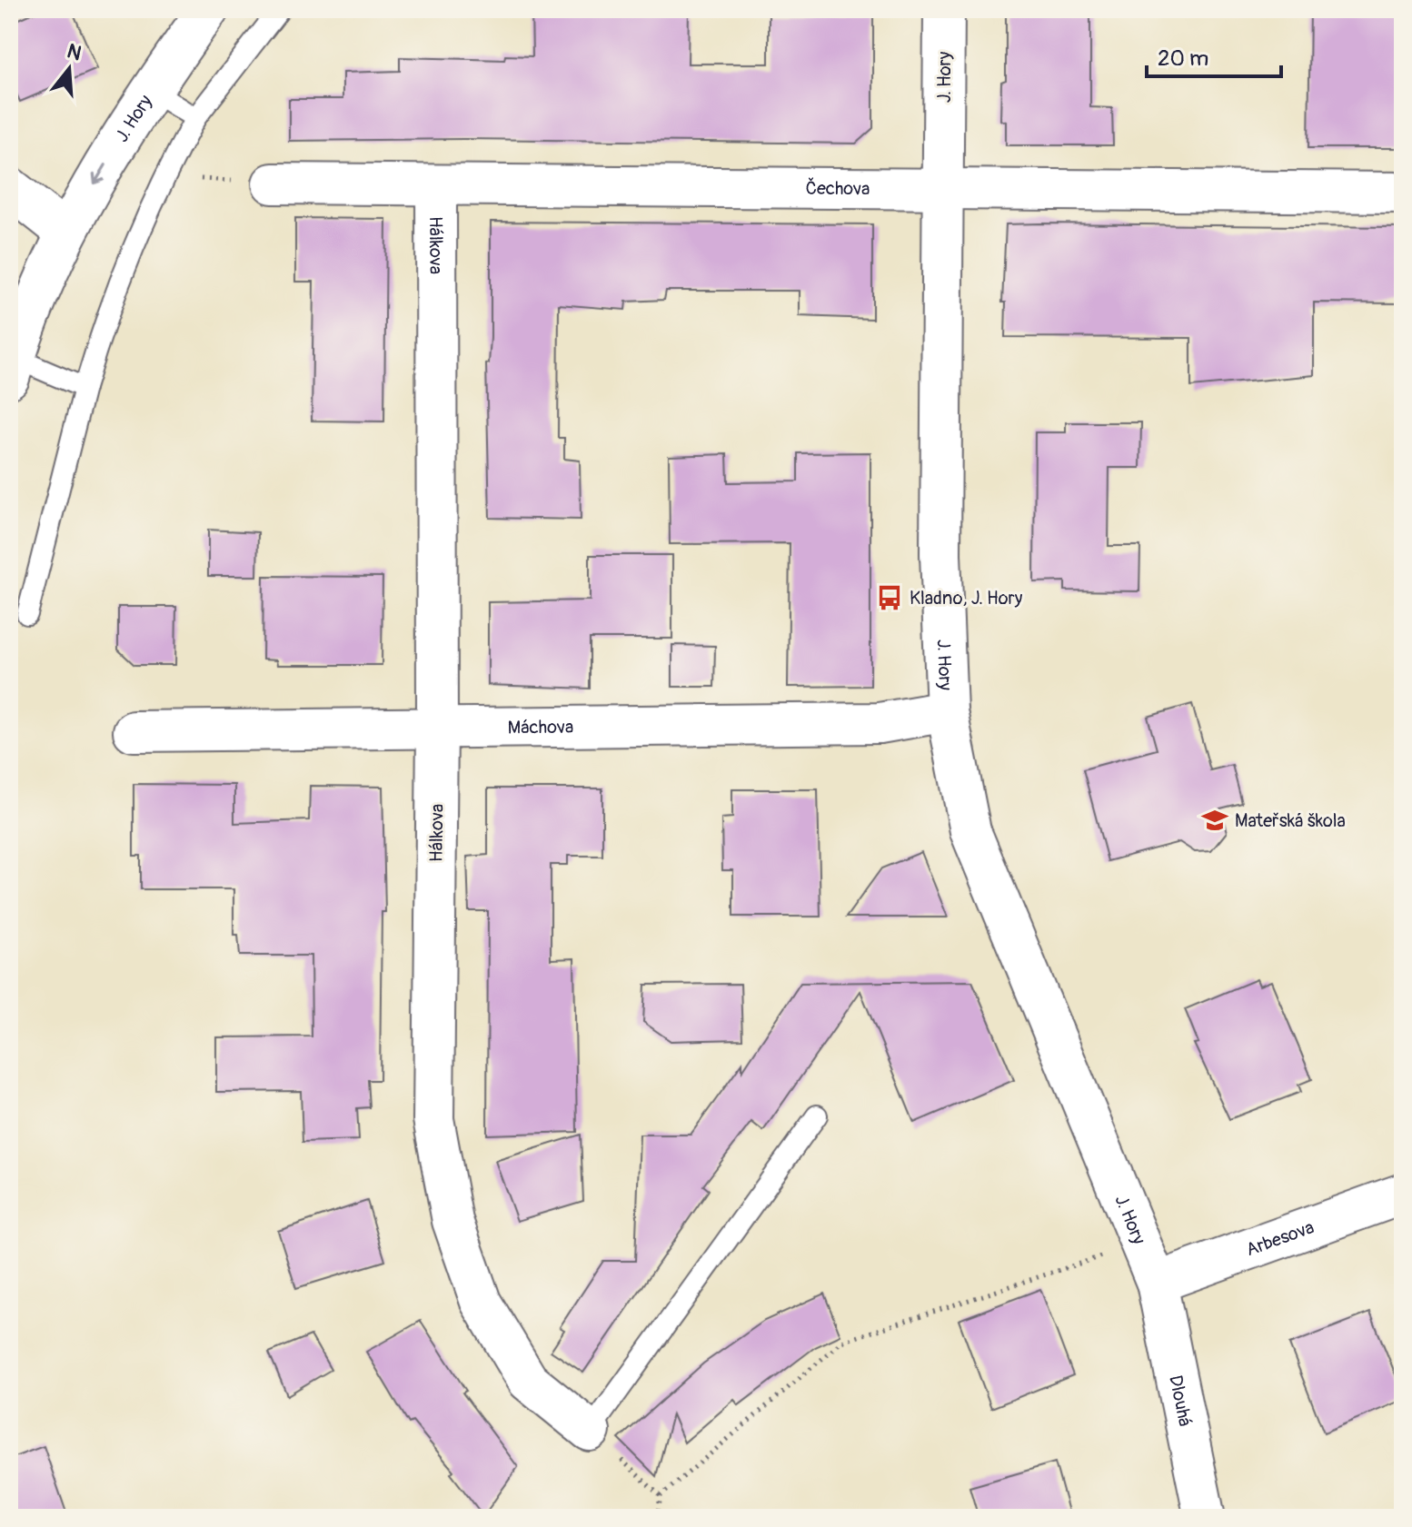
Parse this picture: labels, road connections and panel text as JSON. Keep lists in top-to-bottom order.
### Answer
{
  "streets": {
    "street": [
      "J. Hory",
      "Čechova",
      "Hálkova",
      "Máchova",
      "Arbesova",
      "Dlouhá"
    ]
  },
  "crossings": [
    ["J. Hory", "Čechova"],
    ["J. Hory", "Máchova"],
    ["J. Hory", "Arbesova"],
    ["J. Hory", "Dlouhá"],
    ["Čechova", "Hálkova"],
    ["Hálkova", "Máchova"],
    ["Arbesova", "Dlouhá"]
  ],
  "places": {
    "bus stop": ["Kladno, J. Hory"],
    "school or university": ["Mateřská škola"]
  },
  "scale_bar": "20 m",
  "north": "top"
}
